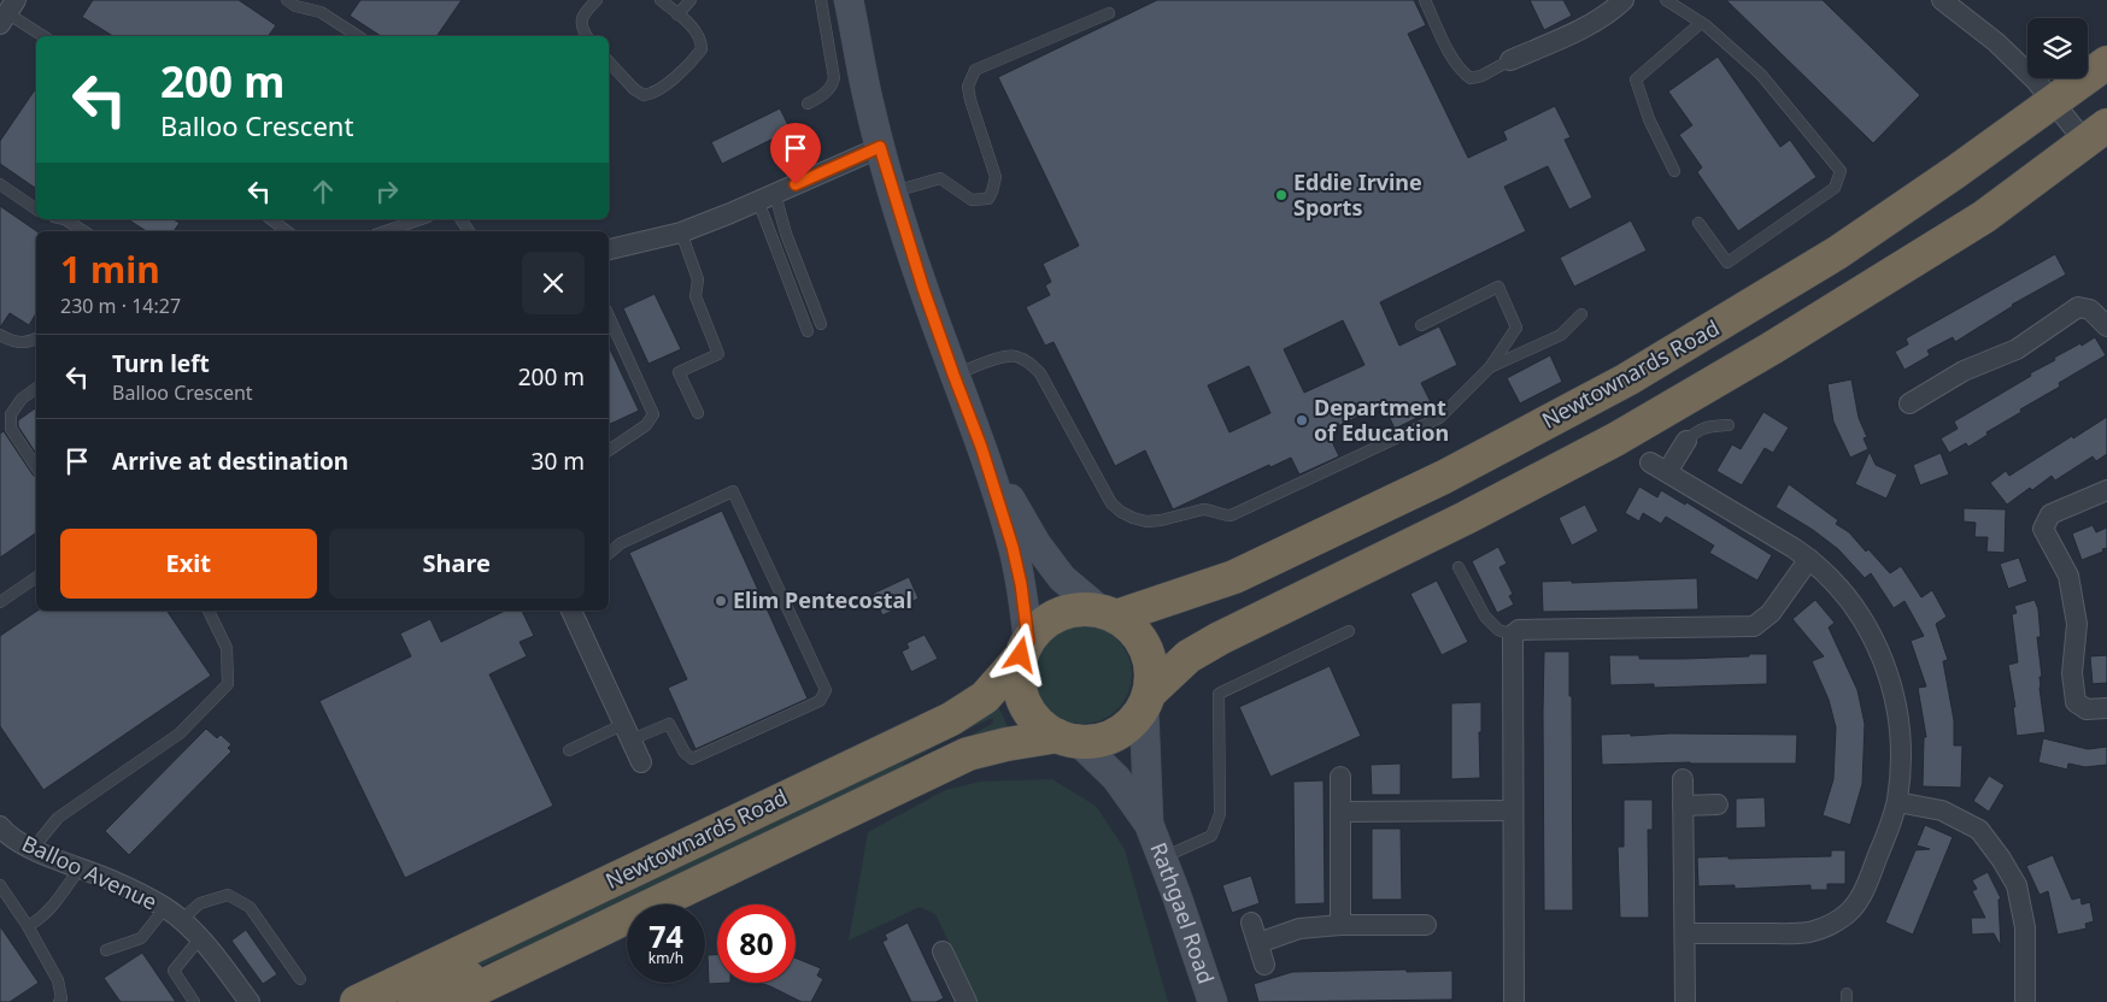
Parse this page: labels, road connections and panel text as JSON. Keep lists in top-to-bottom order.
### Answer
{
  "streets": {
    "highway": ["Newtownards Road"],
    "street": ["Balloo Avenue", "Rathgael Road"]
  },
  "crossings": [
    ["Newtownards Road", "Rathgael Road"]
  ],
  "places": ["Eddie Irvine Sports", "Department of Education", "Elim Pentecostal"],
  "page": {
    "turn": ["200 m", "Balloo Crescent"],
    "heading": ["1 min", "230 m · 14:27"],
    "list": [
      {
        "name": "Turn left",
        "note": "Balloo Crescent",
        "value": "200 m"
      },
      {
        "name": "Arrive at destination",
        "value": "30 m"
      }
    ],
    "buttons": ["Exit", "Share"],
    "speed": "74 km/h",
    "limit": "80"
  }
}
